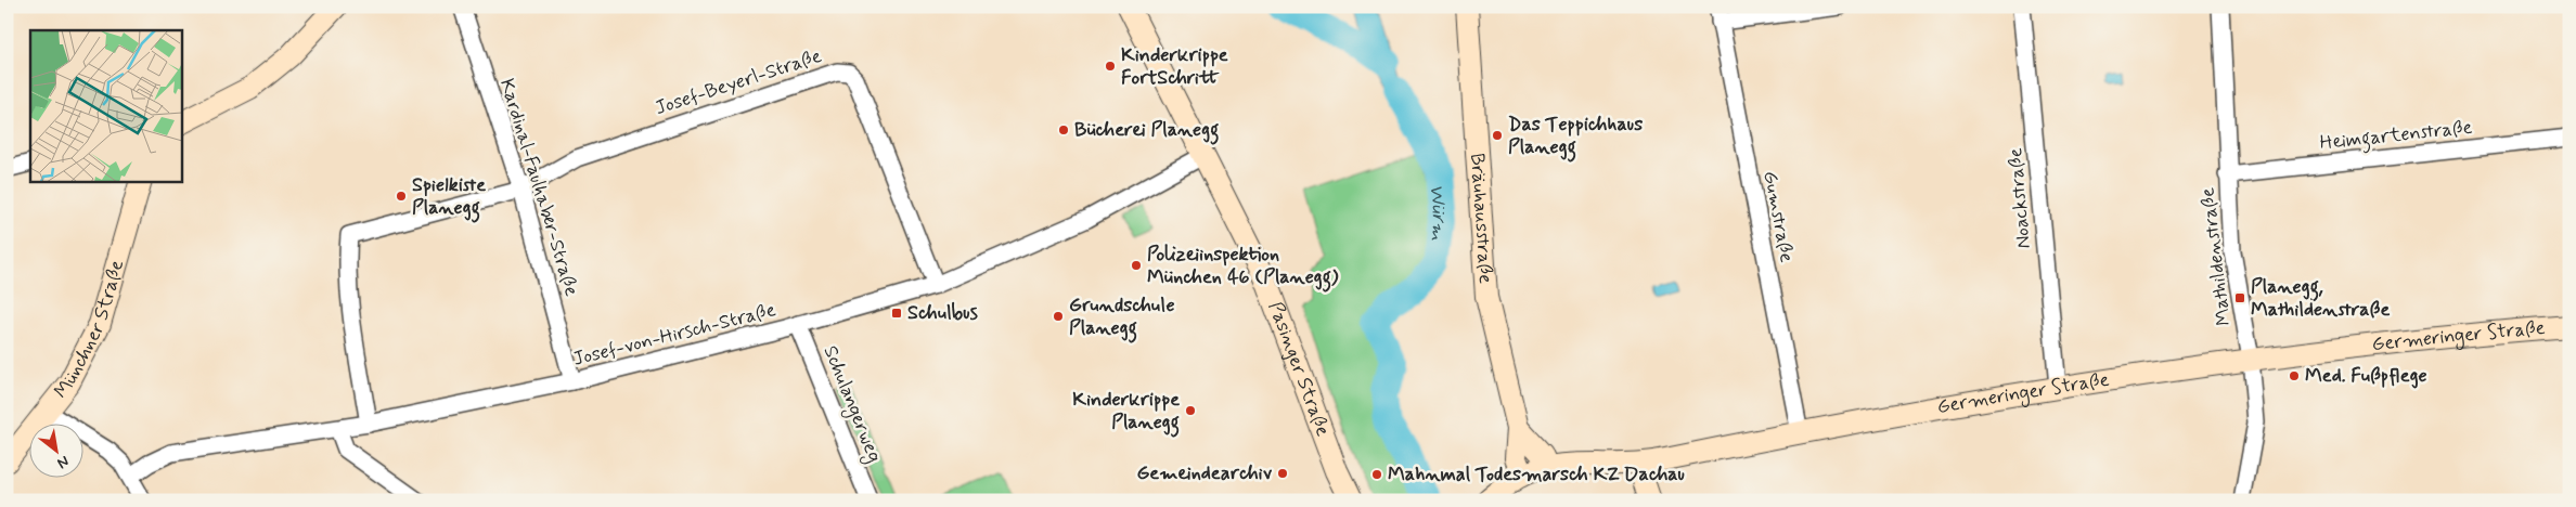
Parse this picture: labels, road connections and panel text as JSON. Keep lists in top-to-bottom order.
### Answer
{
  "streets": {
    "main road": [
      "Bräuhausstraße",
      "Münchner Straße",
      "Germeringer Straße",
      "Pasinger Straße"
    ],
    "street": [
      "Josef-Beyerl-Straße",
      "Heimgartenstraße",
      "Kardinal-Faulhaber-Straße",
      "Noackstraße",
      "Gumstraße",
      "Mathildenstraße",
      "Josef-von-Hirsch-Straße",
      "Schulangerweg"
    ]
  },
  "crossings": [
    ["Josef-Beyerl-Straße", "Kardinal-Faulhaber-Straße"],
    ["Josef-Beyerl-Straße", "Josef-von-Hirsch-Straße"],
    ["Heimgartenstraße", "Mathildenstraße"],
    ["Kardinal-Faulhaber-Straße", "Josef-von-Hirsch-Straße"],
    ["Noackstraße", "Germeringer Straße"],
    ["Gumstraße", "Germeringer Straße"],
    ["Bräuhausstraße", "Germeringer Straße"],
    ["Mathildenstraße", "Germeringer Straße"],
    ["Josef-von-Hirsch-Straße", "Pasinger Straße"],
    ["Josef-von-Hirsch-Straße", "Schulangerweg"]
  ],
  "water": ["Würm"],
  "places": {
    "other": [
      "Kinderkrippe FortSchritt",
      "Bücherei Planegg",
      "Das Teppichhaus Planegg",
      "Spielkiste Planegg",
      "Polizeiinspektion München 46 (Planegg)",
      "Grundschule Planegg",
      "Med. Fußpflege",
      "Kinderkrippe Planegg",
      "Gemeindearchiv",
      "Mahnmal Todesmarsch KZ Dachau"
    ],
    "transit": ["Planegg, Mathildenstraße", "Schulbus"]
  },
  "north": "bottom right"
}
